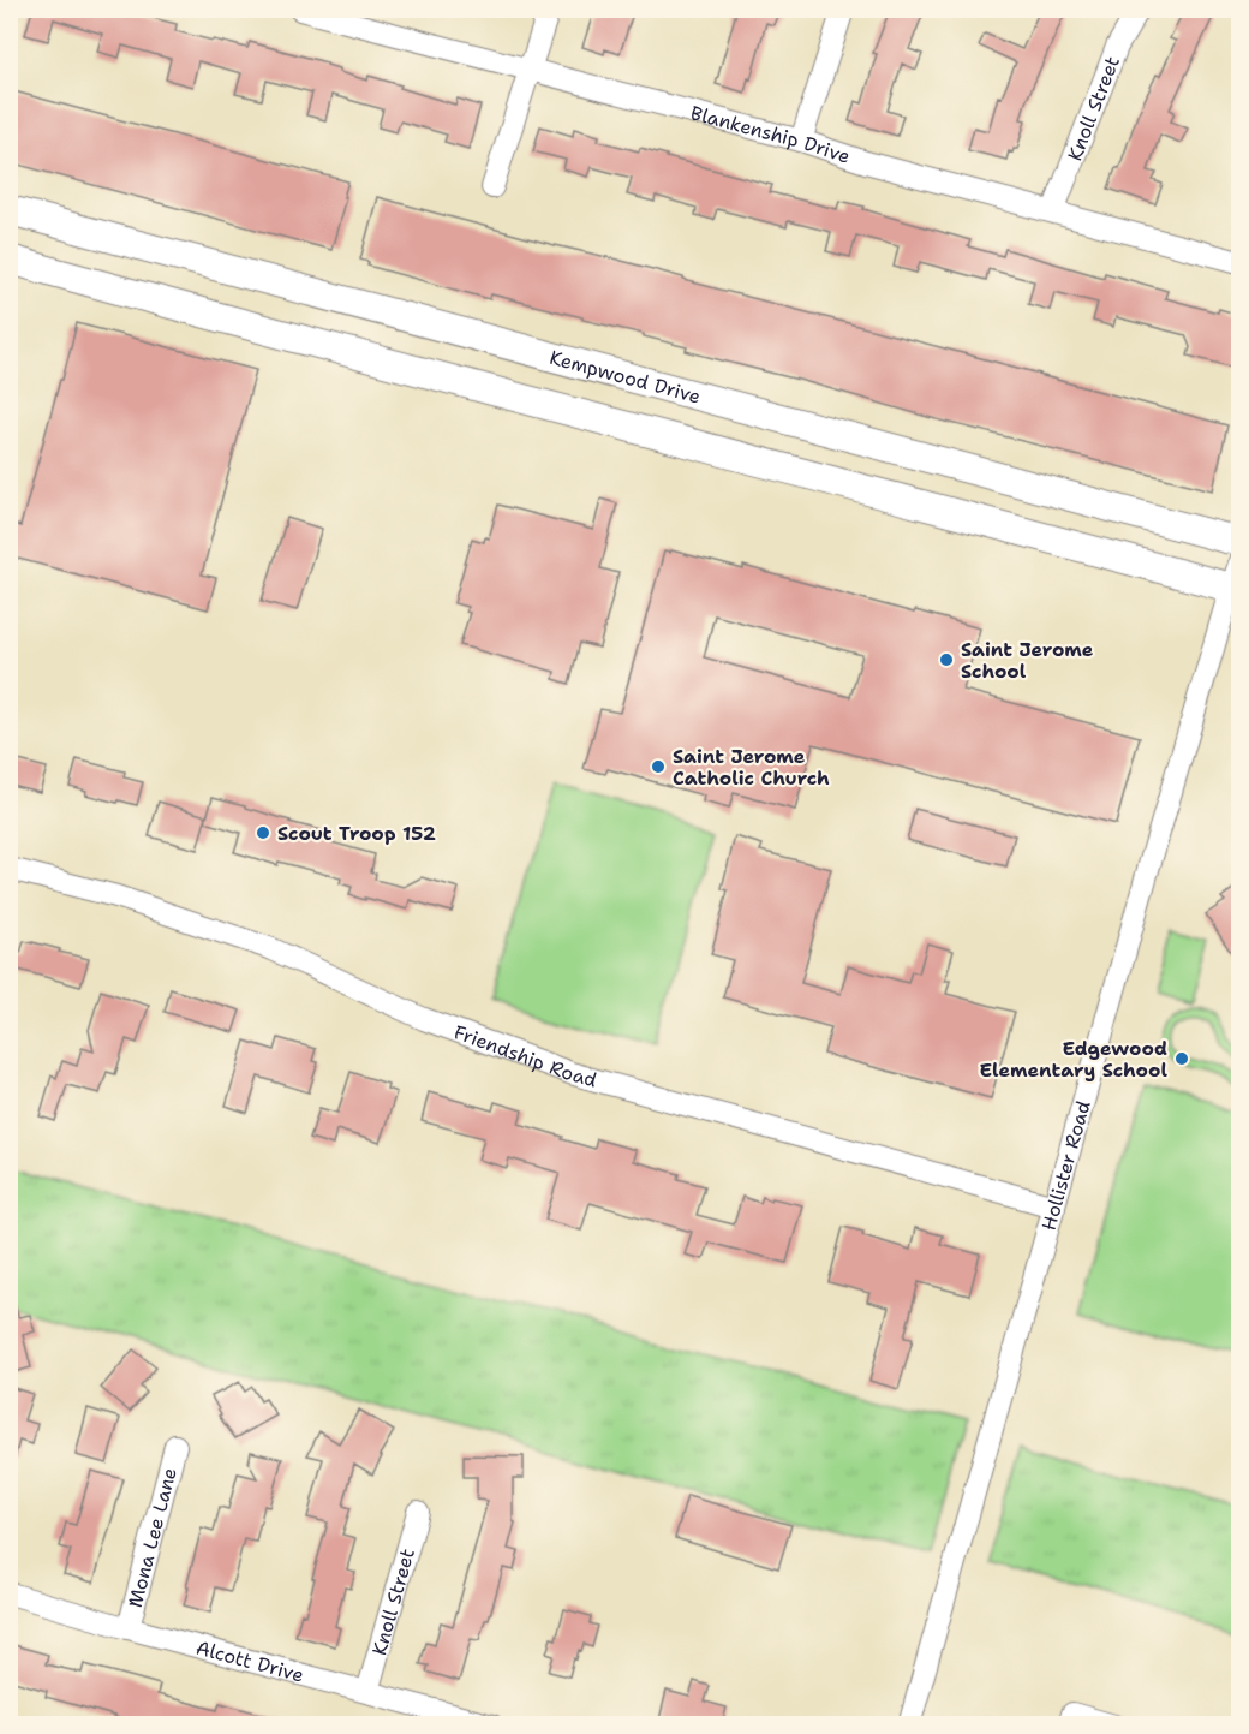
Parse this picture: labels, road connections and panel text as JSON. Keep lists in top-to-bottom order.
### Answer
{
  "streets": {
    "main road": ["Kempwood Drive"],
    "street": [
      "Knoll Street",
      "Blankenship Drive",
      "Friendship Road",
      "Hollister Road",
      "Mona Lee Lane",
      "Alcott Drive"
    ]
  },
  "crossings": [
    ["Knoll Street", "Blankenship Drive"],
    ["Knoll Street", "Alcott Drive"],
    ["Friendship Road", "Hollister Road"],
    ["Mona Lee Lane", "Alcott Drive"]
  ],
  "places": [
    "Saint Jerome School",
    "Saint Jerome Catholic Church",
    "Scout Troop 152",
    "Edgewood Elementary School"
  ]
}
